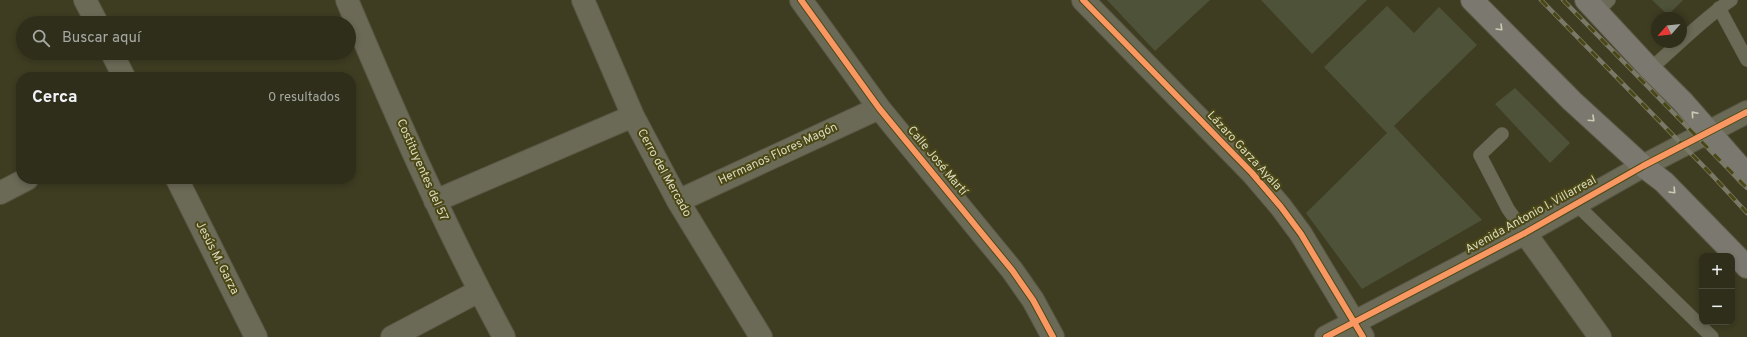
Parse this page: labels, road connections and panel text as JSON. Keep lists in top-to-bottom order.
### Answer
{
  "streets": {
    "street": [
      "Lázaro Garza Ayala",
      "Hermanos Flores Magón",
      "Calle José Martí",
      "Costituyentes del 57",
      "Cerro del Mercado",
      "Avenida Antonio I. Villarreal",
      "Jesús M. Garza"
    ]
  },
  "crossings": [
    ["Lázaro Garza Ayala", "Avenida Antonio I. Villarreal"],
    ["Hermanos Flores Magón", "Calle José Martí"],
    ["Hermanos Flores Magón", "Cerro del Mercado"]
  ],
  "north": "bottom left",
  "page": {
    "search": "Buscar aquí",
    "heading": ["Cerca", "0 resultados"],
    "map_buttons": ["+", "−"]
  }
}
